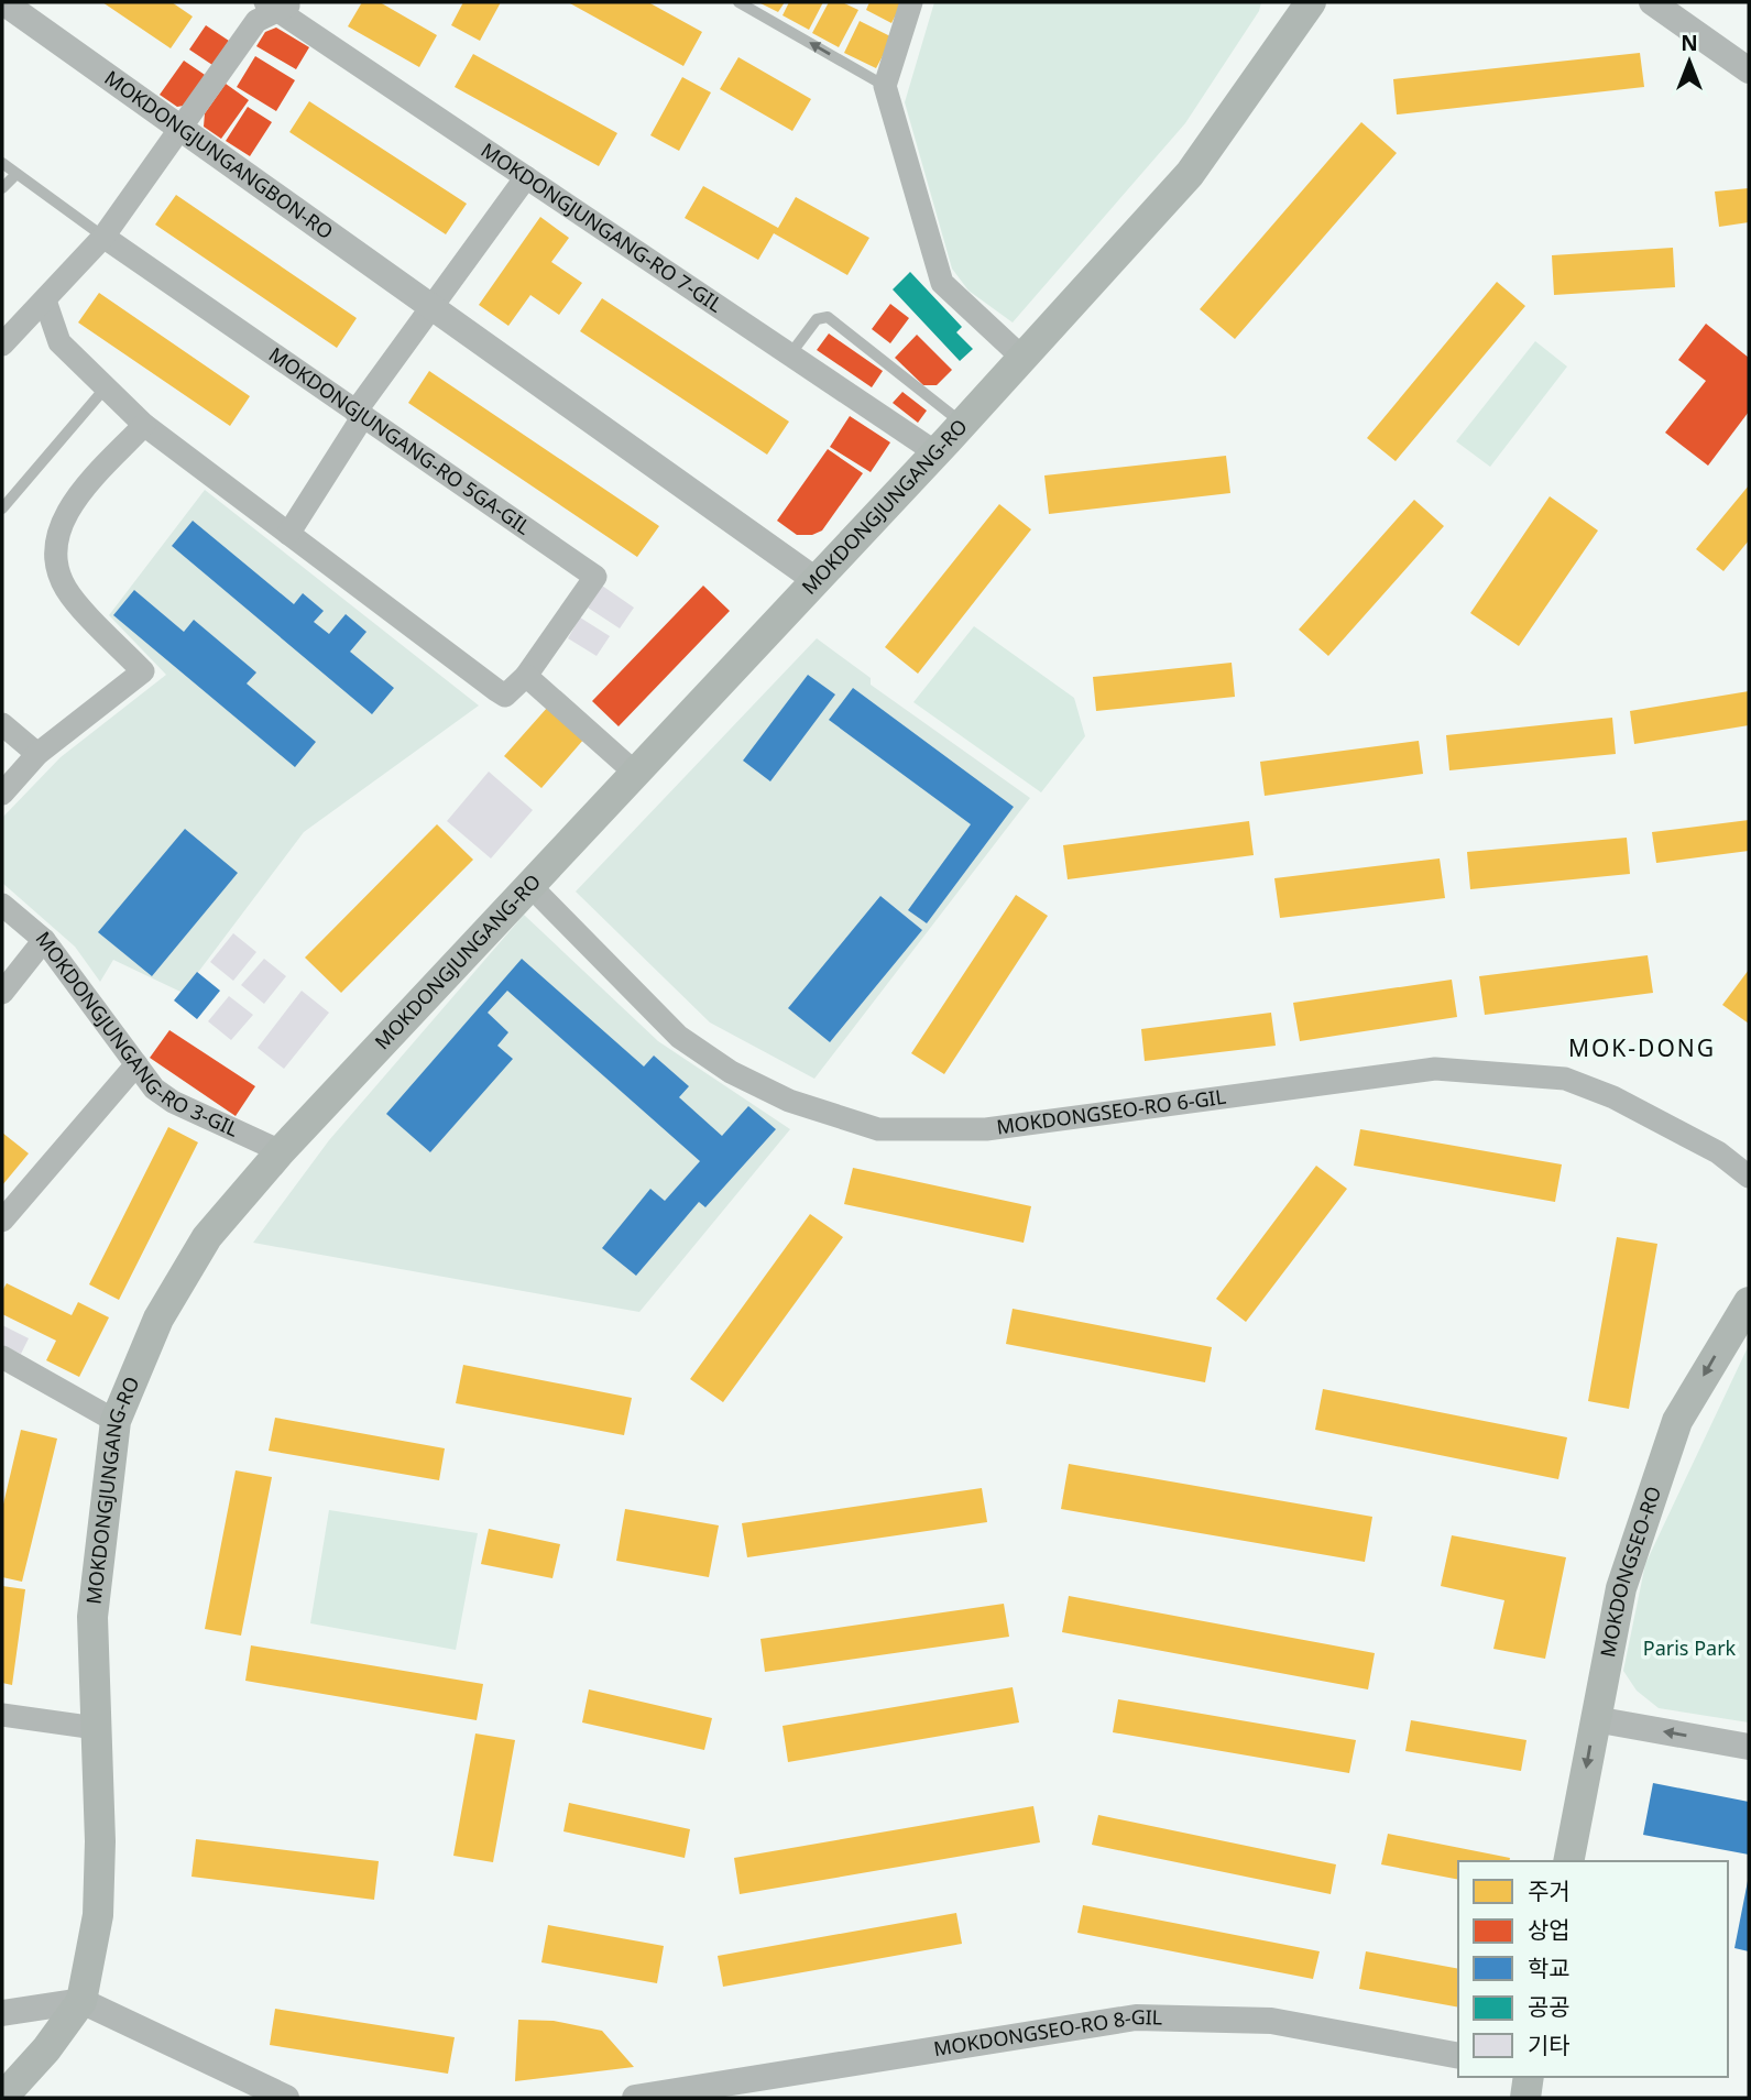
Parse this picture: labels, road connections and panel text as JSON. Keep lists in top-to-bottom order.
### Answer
{
  "streets": {
    "main road": ["MOKDONGJUNGANG-RO", "MOKDONGSEO-RO"],
    "street": [
      "MOKDONGJUNGANGBON-RO",
      "MOKDONGJUNGANG-RO 7-GIL",
      "MOKDONGJUNGANG-RO 5GA-GIL",
      "MOKDONGJUNGANG-RO 3-GIL",
      "MOKDONGSEO-RO 6-GIL",
      "MOKDONGSEO-RO 8-GIL"
    ]
  },
  "crossings": [
    ["MOKDONGJUNGANGBON-RO", "MOKDONGJUNGANG-RO"],
    ["MOKDONGJUNGANG-RO 7-GIL", "MOKDONGJUNGANG-RO"],
    ["MOKDONGJUNGANG-RO", "MOKDONGJUNGANG-RO 3-GIL"],
    ["MOKDONGJUNGANG-RO", "MOKDONGSEO-RO 6-GIL"]
  ],
  "one_way": ["MOKDONGSEO-RO"],
  "districts": ["MOK-DONG"],
  "parks": ["Paris Park"],
  "legend": [
    "주거",
    "상업",
    "학교",
    "공공",
    "기타"
  ],
  "north": "top"
}
